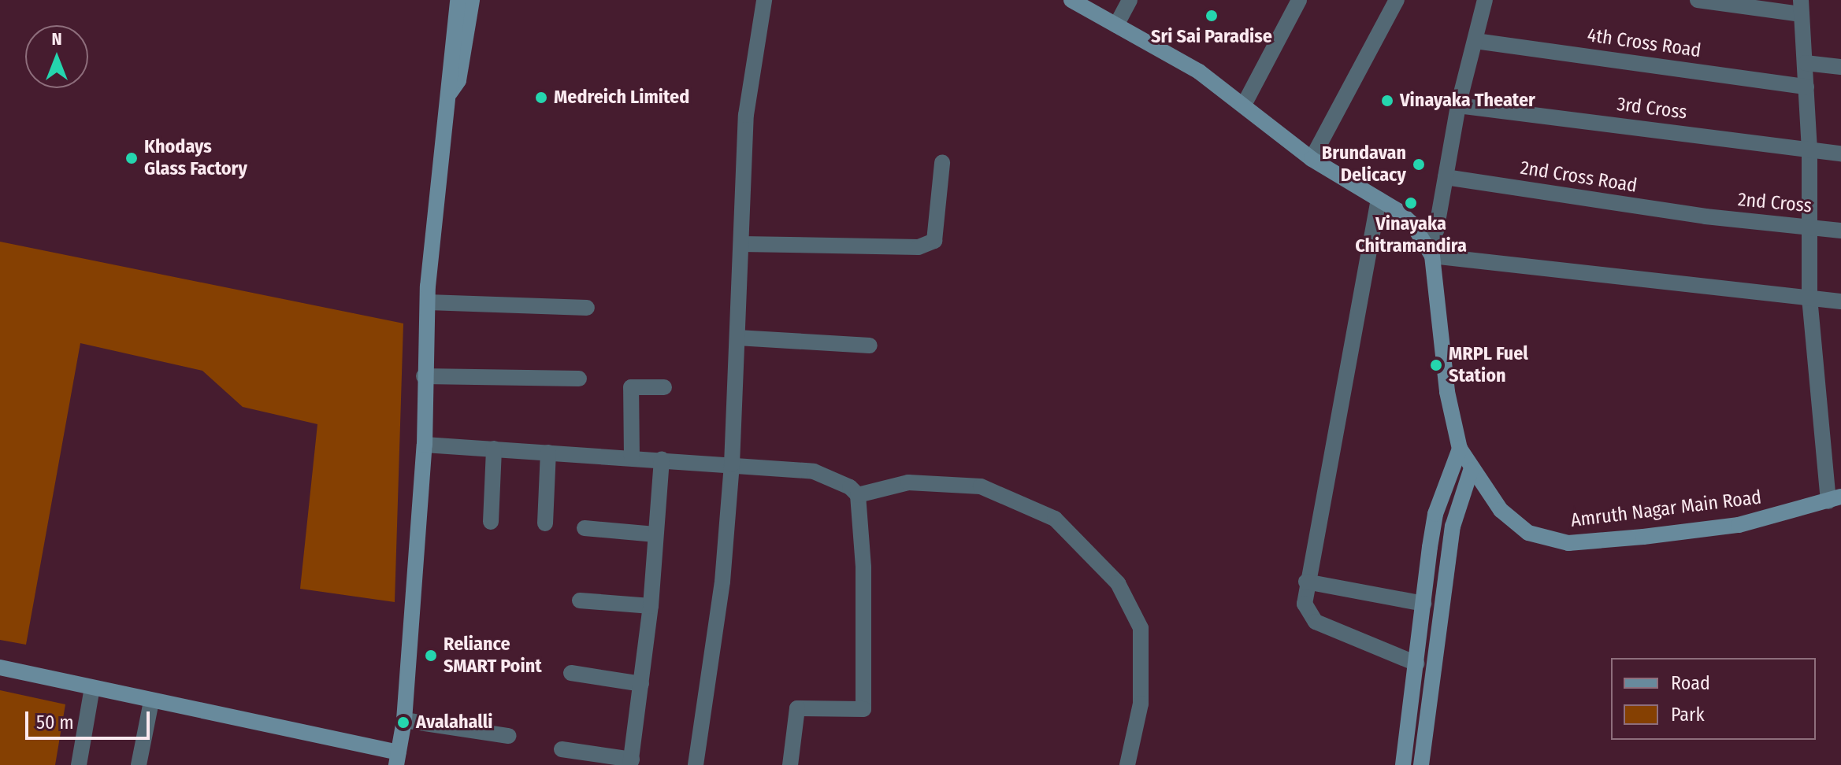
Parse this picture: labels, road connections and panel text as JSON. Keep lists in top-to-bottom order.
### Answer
{
  "streets": {
    "street": [
      "4th Cross Road",
      "3rd Cross",
      "2nd Cross Road",
      "2nd Cross",
      "Amruth Nagar Main Road"
    ]
  },
  "crossings": [
    ["2nd Cross Road", "2nd Cross"]
  ],
  "places": [
    "Sri Sai Paradise",
    "Medreich Limited",
    "Vinayaka Theater",
    "Khodays Glass Factory",
    "Brundavan Delicacy",
    "Vinayaka Chitramandira",
    "MRPL Fuel Station",
    "Reliance SMART Point",
    "Avalahalli"
  ],
  "legend": ["Road", "Park"],
  "scale_bar": "50 m",
  "north": "top"
}
